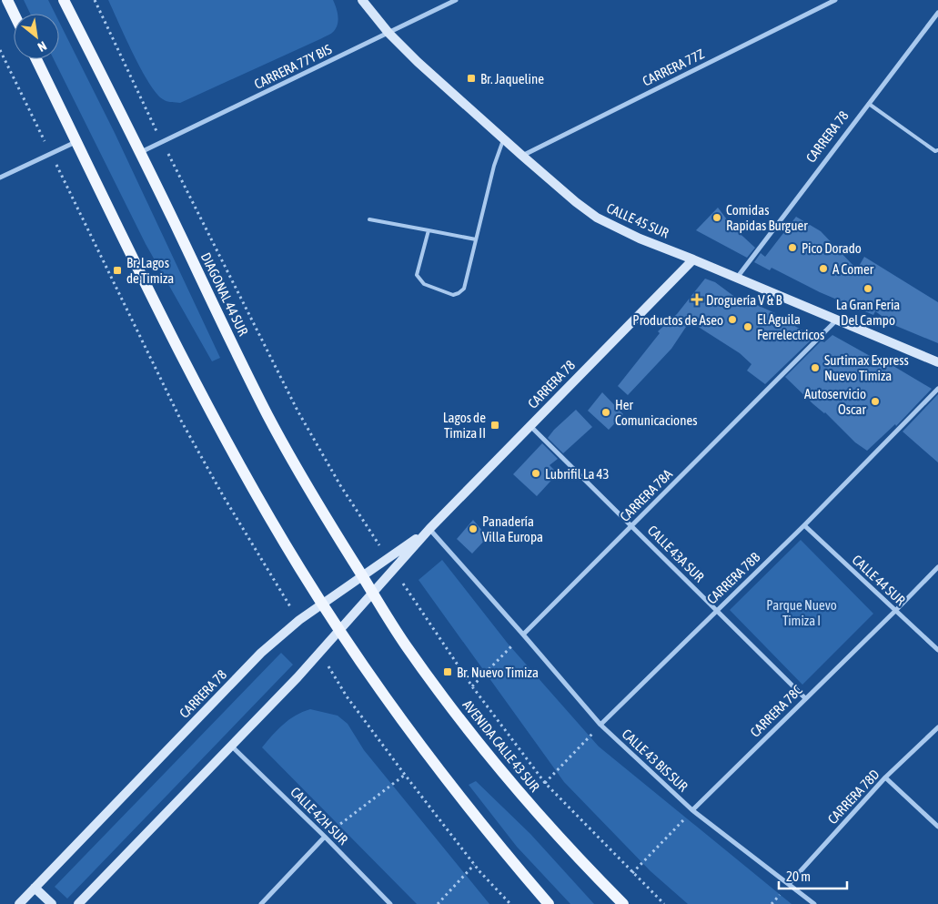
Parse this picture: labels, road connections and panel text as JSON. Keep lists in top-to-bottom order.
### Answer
{
  "streets": {
    "main road": ["DIAGONAL 44 SUR", "AVENIDA CALLE 43 SUR"],
    "street": [
      "CARRERA 77Y BIS",
      "CARRERA 77Z",
      "CARRERA 78",
      "CALLE 45 SUR",
      "CARRERA 78A",
      "CALLE 43A SUR",
      "CARRERA 78B",
      "CALLE 44 SUR",
      "CARRERA 78C",
      "CALLE 43 BIS SUR",
      "CARRERA 78D",
      "CALLE 42H SUR"
    ]
  },
  "crossings": [
    ["CARRERA 77Y BIS", "CALLE 45 SUR"],
    ["CARRERA 77Y BIS", "DIAGONAL 44 SUR"],
    ["CARRERA 77Z", "CALLE 45 SUR"],
    ["CARRERA 78", "CALLE 45 SUR"],
    ["CARRERA 78", "DIAGONAL 44 SUR"],
    ["CARRERA 78", "CALLE 43A SUR"],
    ["CARRERA 78", "AVENIDA CALLE 43 SUR"],
    ["CARRERA 78", "CALLE 43 BIS SUR"],
    ["CARRERA 78", "CALLE 42H SUR"],
    ["CALLE 45 SUR", "CARRERA 78A"],
    ["DIAGONAL 44 SUR", "AVENIDA CALLE 43 SUR"],
    ["CARRERA 78A", "CALLE 43A SUR"],
    ["CARRERA 78A", "CALLE 43 BIS SUR"],
    ["CALLE 43A SUR", "CARRERA 78B"],
    ["CALLE 43A SUR", "CARRERA 78C"],
    ["CARRERA 78B", "CALLE 44 SUR"],
    ["CARRERA 78B", "CALLE 43 BIS SUR"],
    ["CALLE 44 SUR", "CARRERA 78C"],
    ["CARRERA 78C", "CALLE 43 BIS SUR"],
    ["CALLE 43 BIS SUR", "CARRERA 78D"]
  ],
  "parks": ["Parque Nuevo Timiza I"],
  "places": {
    "transit": [
      "Br. Jaqueline",
      "Br. Lagos de Timiza",
      "Lagos de Timiza II",
      "Br. Nuevo Timiza"
    ],
    "other": [
      "Comidas Rapidas Burguer",
      "Pico Dorado",
      "A Comer",
      "La Gran Feria Del Campo",
      "Productos de Aseo",
      "El Aguila Ferrelectricos",
      "Surtimax Express Nuevo Timiza",
      "Autoservicio Oscar",
      "Her Comunicaciones",
      "Lubrifil La 43",
      "Panadería Villa Europa"
    ],
    "health": ["Droguería V & B"]
  },
  "scale_bar": "20 m",
  "north": "bottom right"
}
